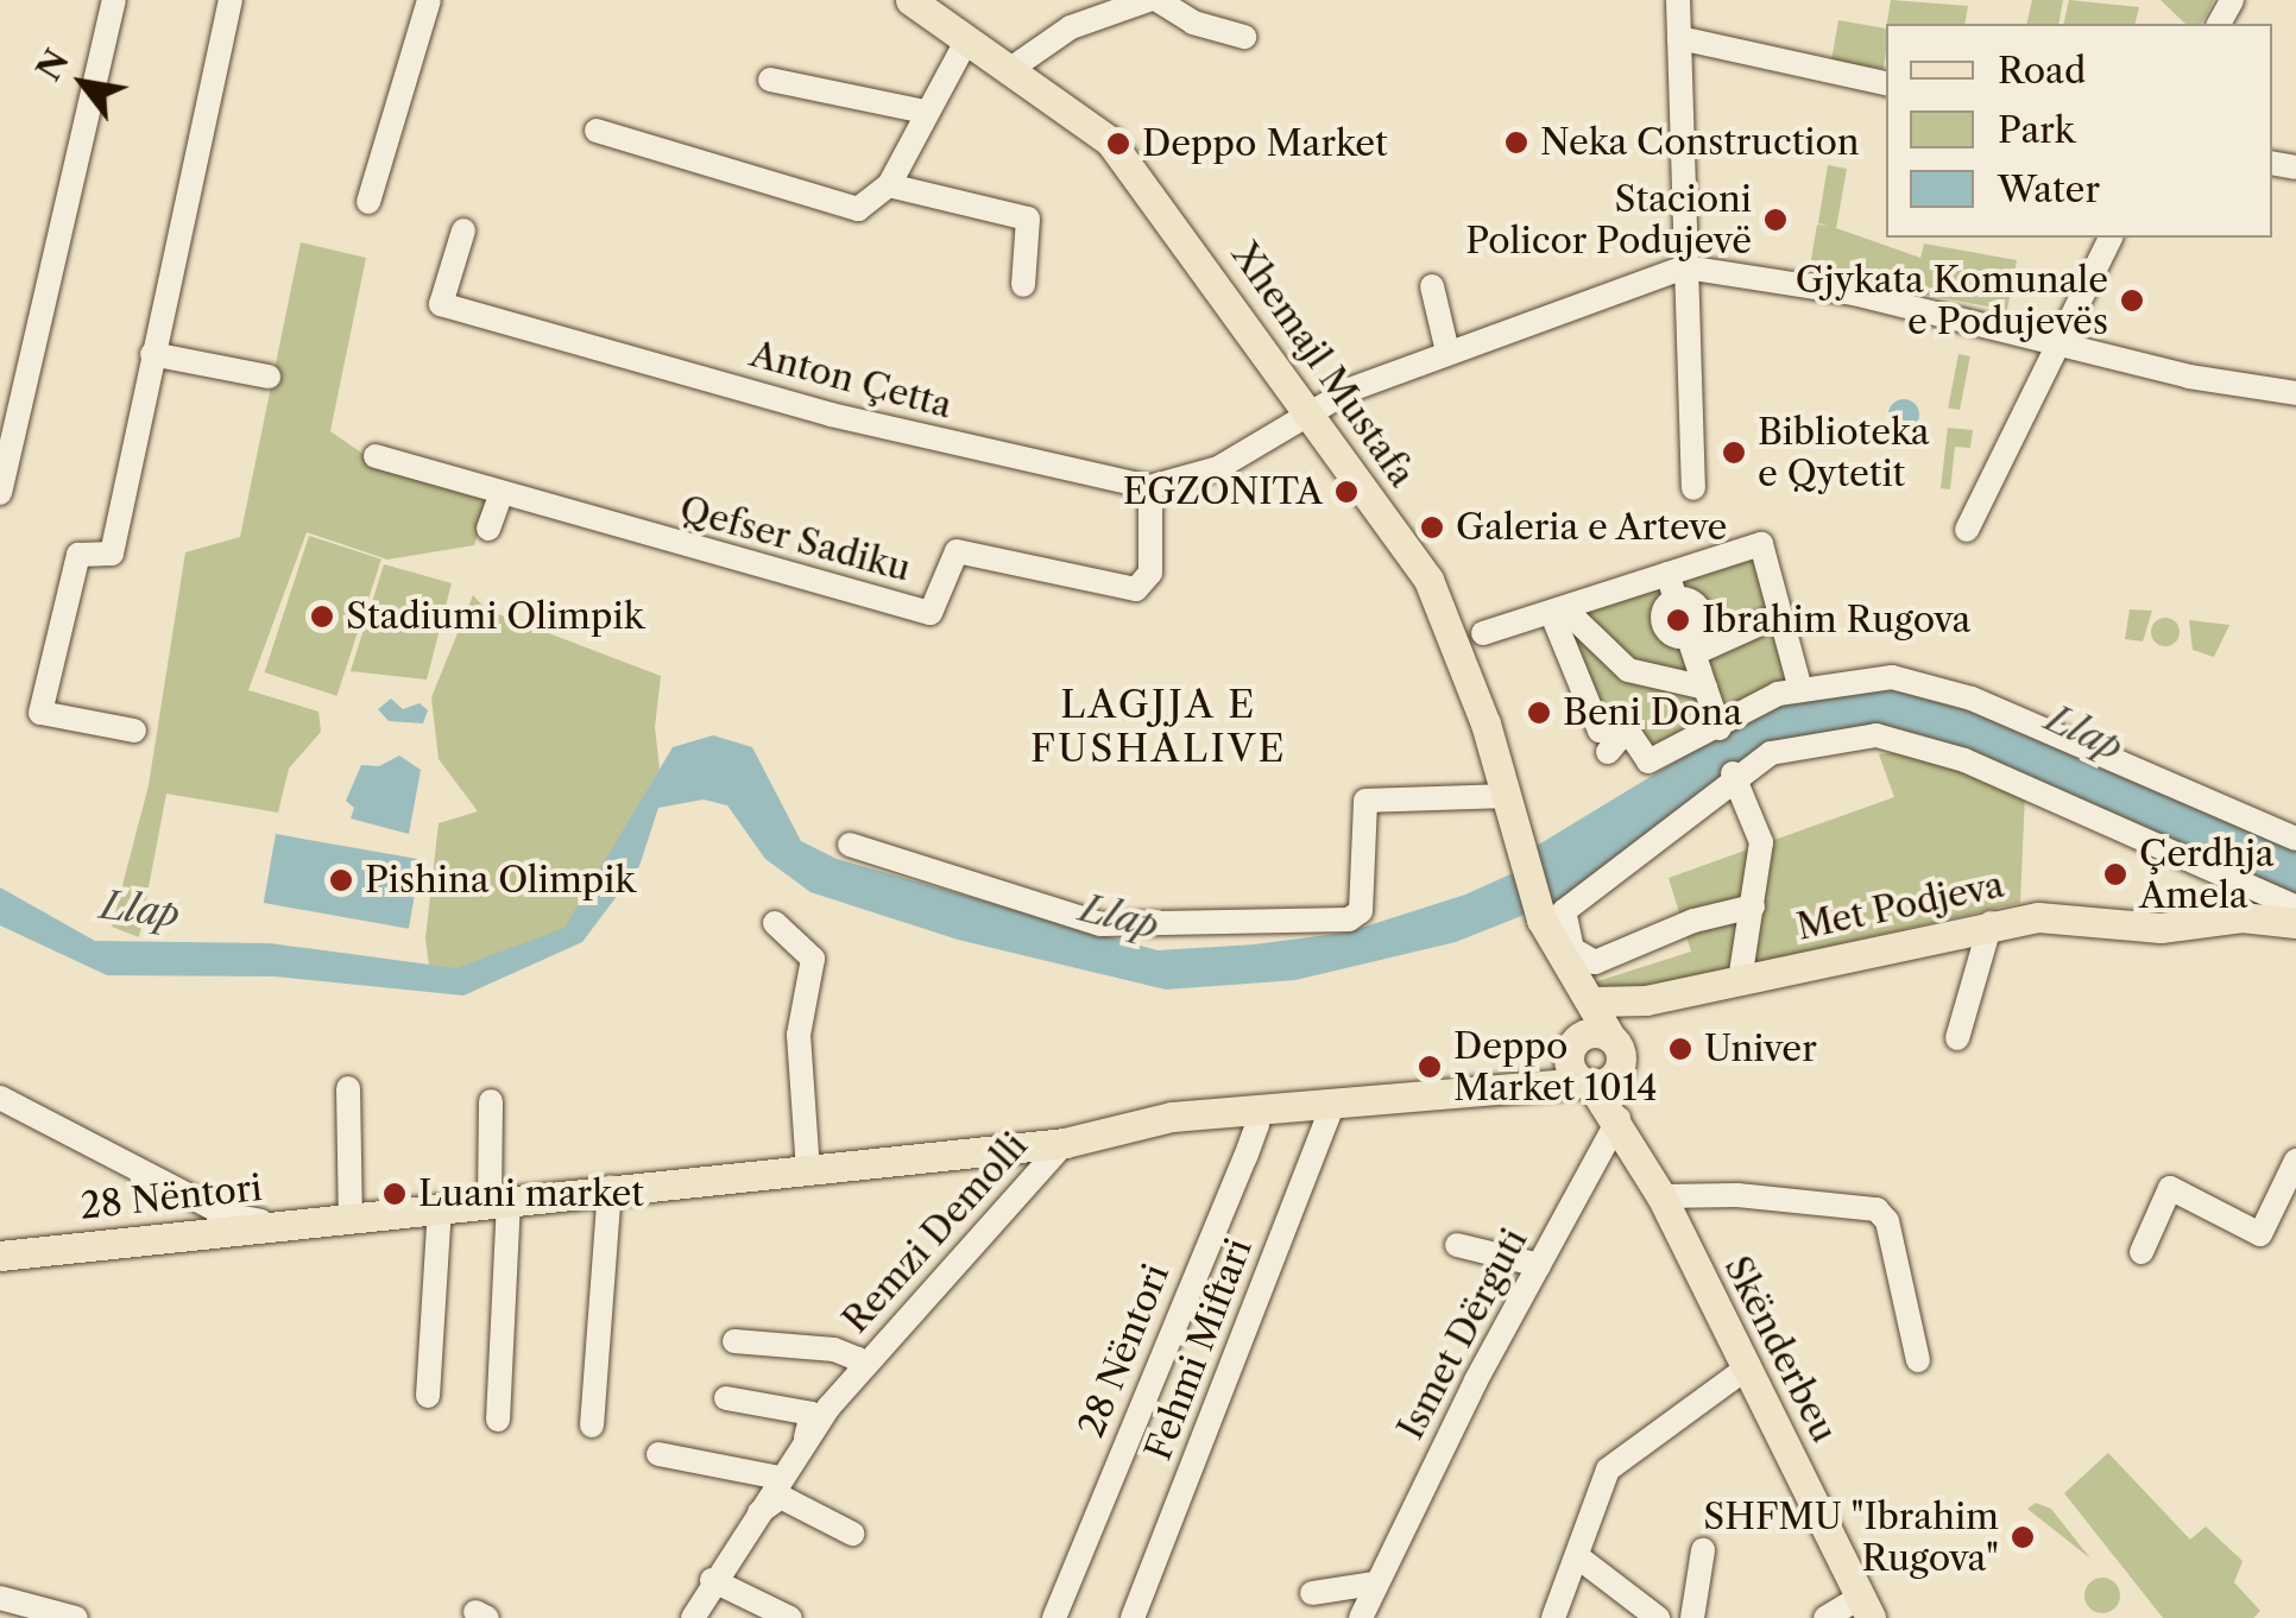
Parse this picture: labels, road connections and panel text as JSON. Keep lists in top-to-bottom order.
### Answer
{
  "streets": {
    "main road": [
      "Xhemajl Mustafa",
      "Met Podjeva",
      "28 Nëntori",
      "Skënderbeu"
    ],
    "street": [
      "Anton Çetta",
      "Qefser Sadiku",
      "Remzi Demolli",
      "Ismet Dërguti",
      "Fehmi Miftari"
    ]
  },
  "crossings": [
    ["Xhemajl Mustafa", "Anton Çetta"],
    ["Xhemajl Mustafa", "Met Podjeva"],
    ["Xhemajl Mustafa", "28 Nëntori"],
    ["Xhemajl Mustafa", "Skënderbeu"],
    ["Anton Çetta", "Qefser Sadiku"],
    ["28 Nëntori", "Remzi Demolli"],
    ["28 Nëntori", "Fehmi Miftari"],
    ["28 Nëntori", "Skënderbeu"],
    ["Ismet Dërguti", "Skënderbeu"]
  ],
  "districts": ["LAGJJA E FUSHALIVE"],
  "water": ["Llap"],
  "places": [
    "Neka Construction",
    "Deppo Market",
    "Stacioni Policor Podujevë",
    "Gjykata Komunale e Podujevës",
    "Biblioteka e Qytetit",
    "EGZONITA",
    "Galeria e Arteve",
    "Stadiumi Olimpik",
    "Ibrahim Rugova",
    "Beni Dona",
    "Çerdhja Amela",
    "Pishina Olimpik",
    "Univer",
    "Deppo Market 1014",
    "Luani market",
    "SHFMU \"Ibrahim Rugova\""
  ],
  "legend": ["Road", "Park", "Water"],
  "north": "top left"
}
